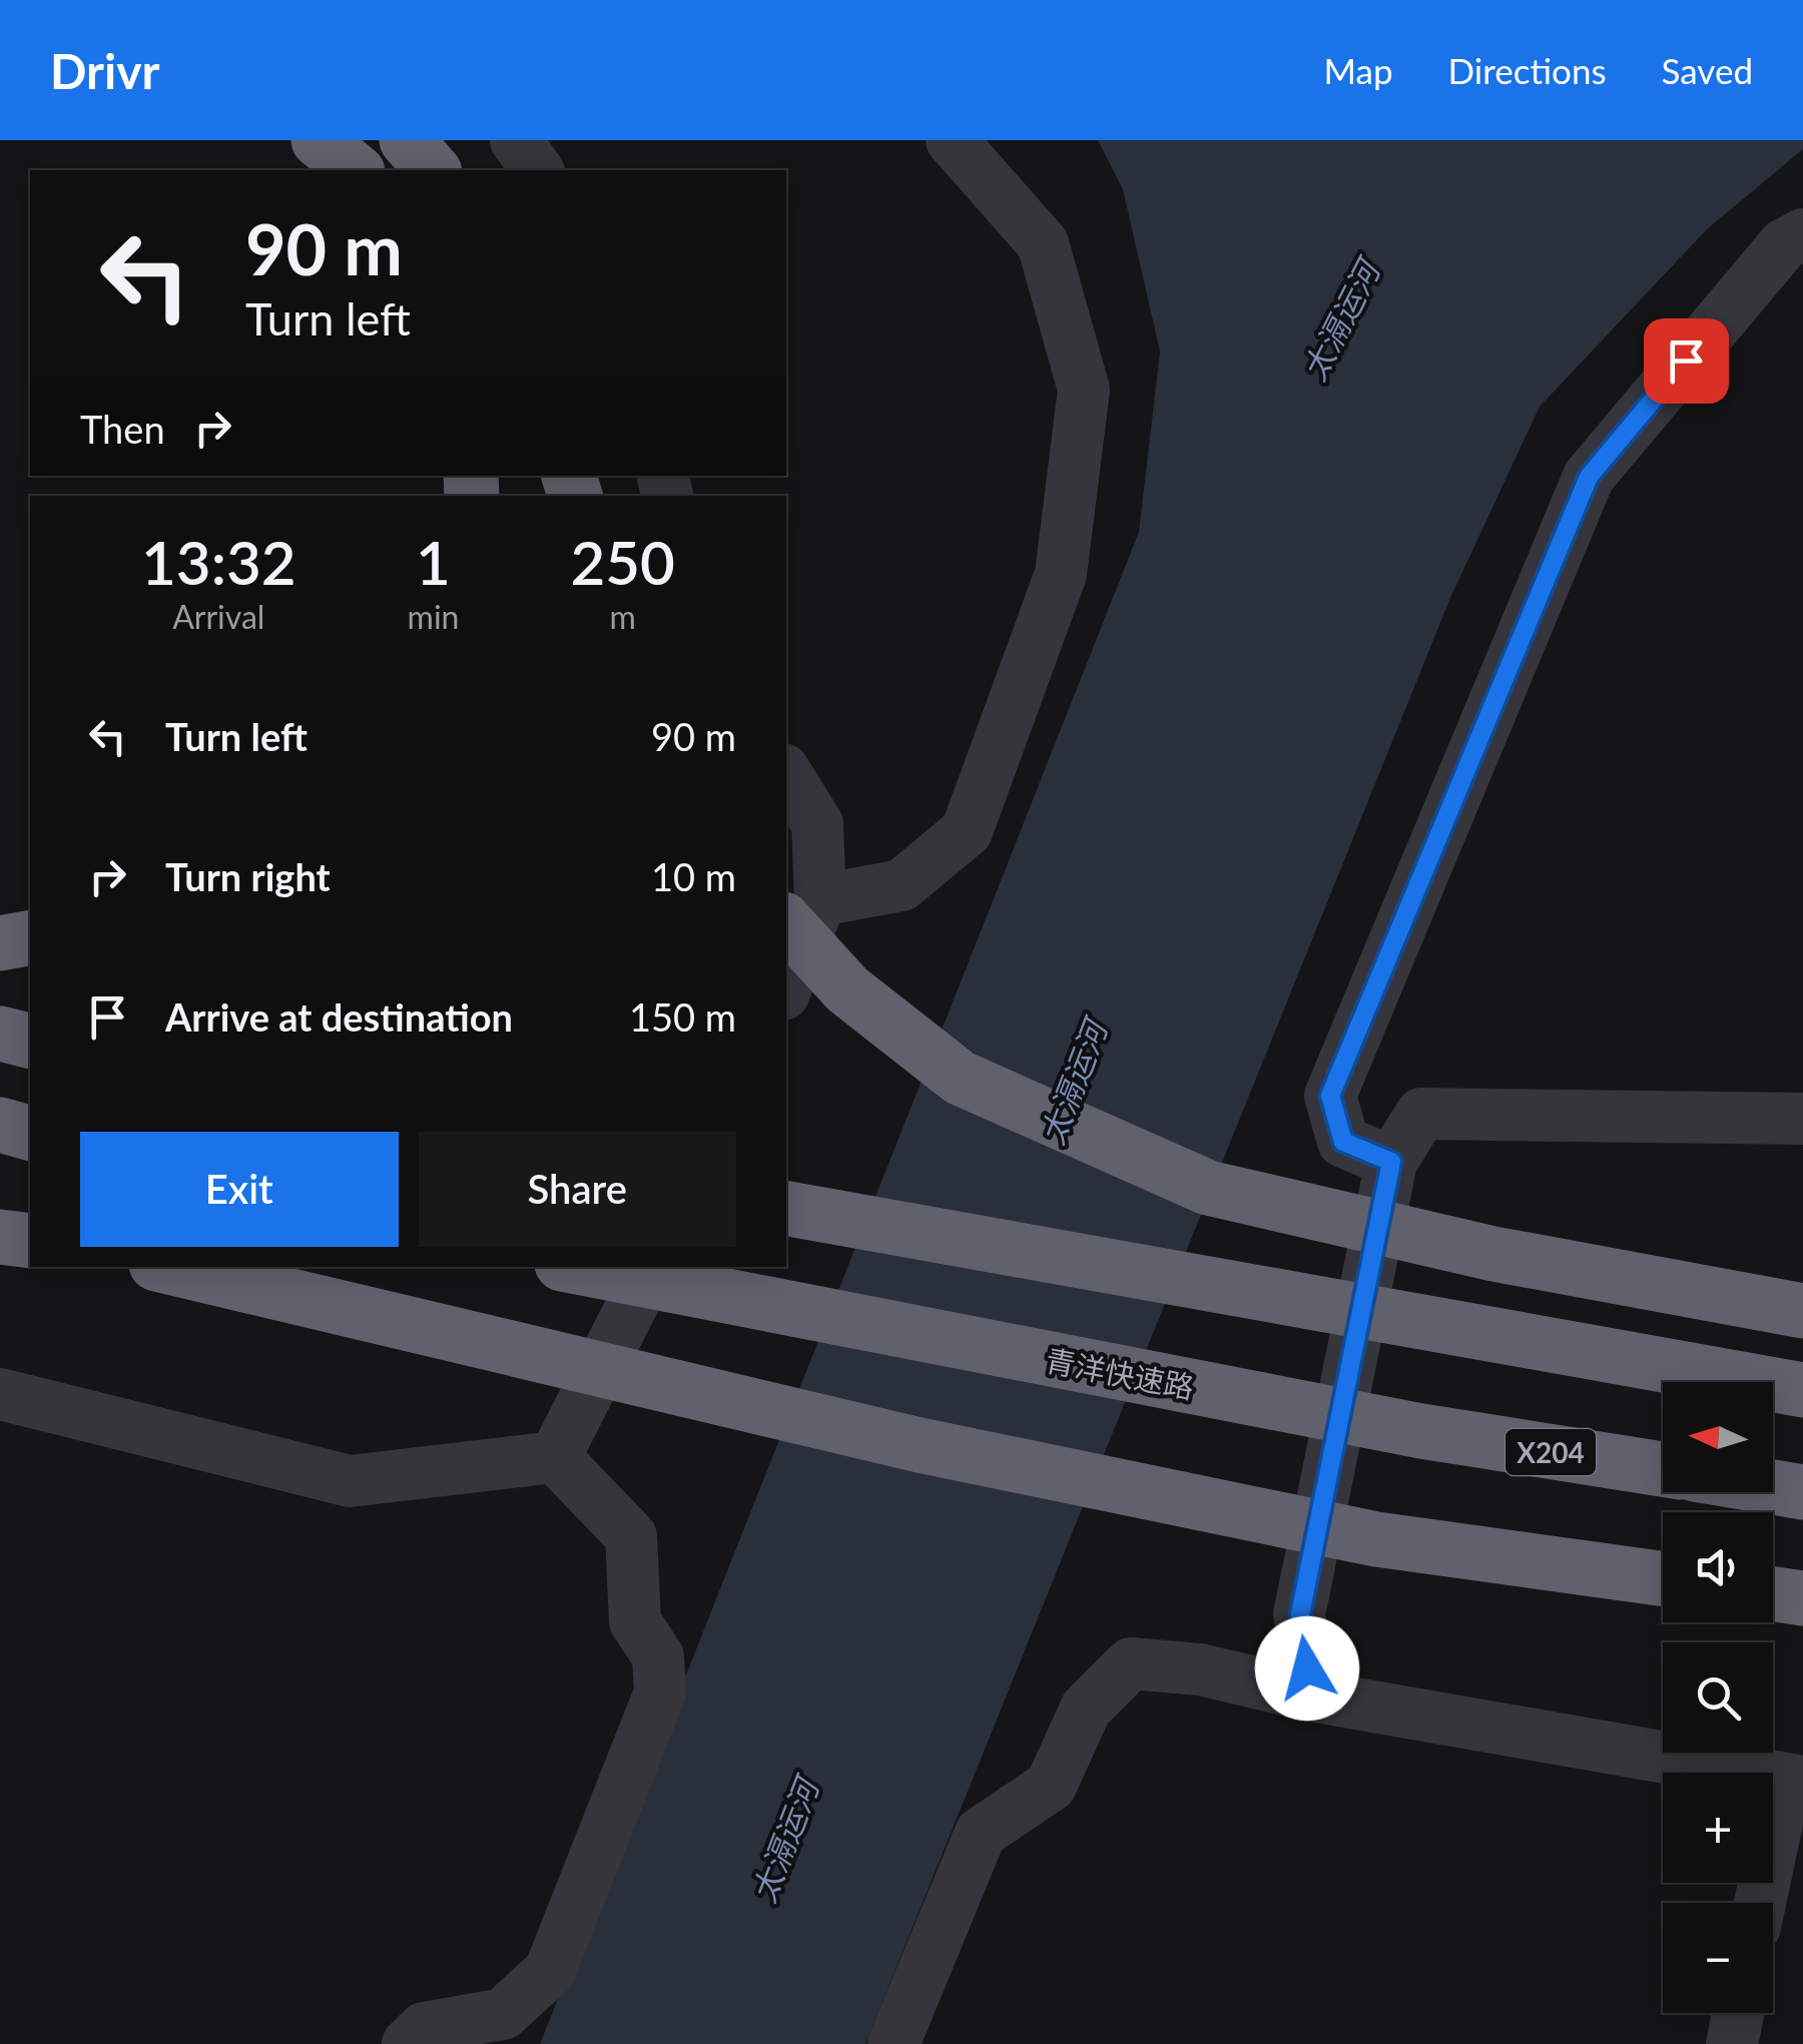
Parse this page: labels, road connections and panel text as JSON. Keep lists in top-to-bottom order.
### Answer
{
  "streets": {
    "highway": ["青洋快速路", "X204"]
  },
  "water": ["太滆运河"],
  "north": "left",
  "page": {
    "header": "Drivr",
    "nav": ["Map", "Directions", "Saved"],
    "turn": ["90 m", "Turn left"],
    "then": "Then",
    "eta": [
      "13:32",
      "Arrival",
      "1",
      "min",
      "250",
      "m"
    ],
    "list": [
      {
        "name": "Turn left",
        "value": "90 m"
      },
      {
        "name": "Turn right",
        "value": "10 m"
      },
      {
        "name": "Arrive at destination",
        "value": "150 m"
      }
    ],
    "buttons": ["Exit", "Share"],
    "map_buttons": ["+", "−"]
  }
}
